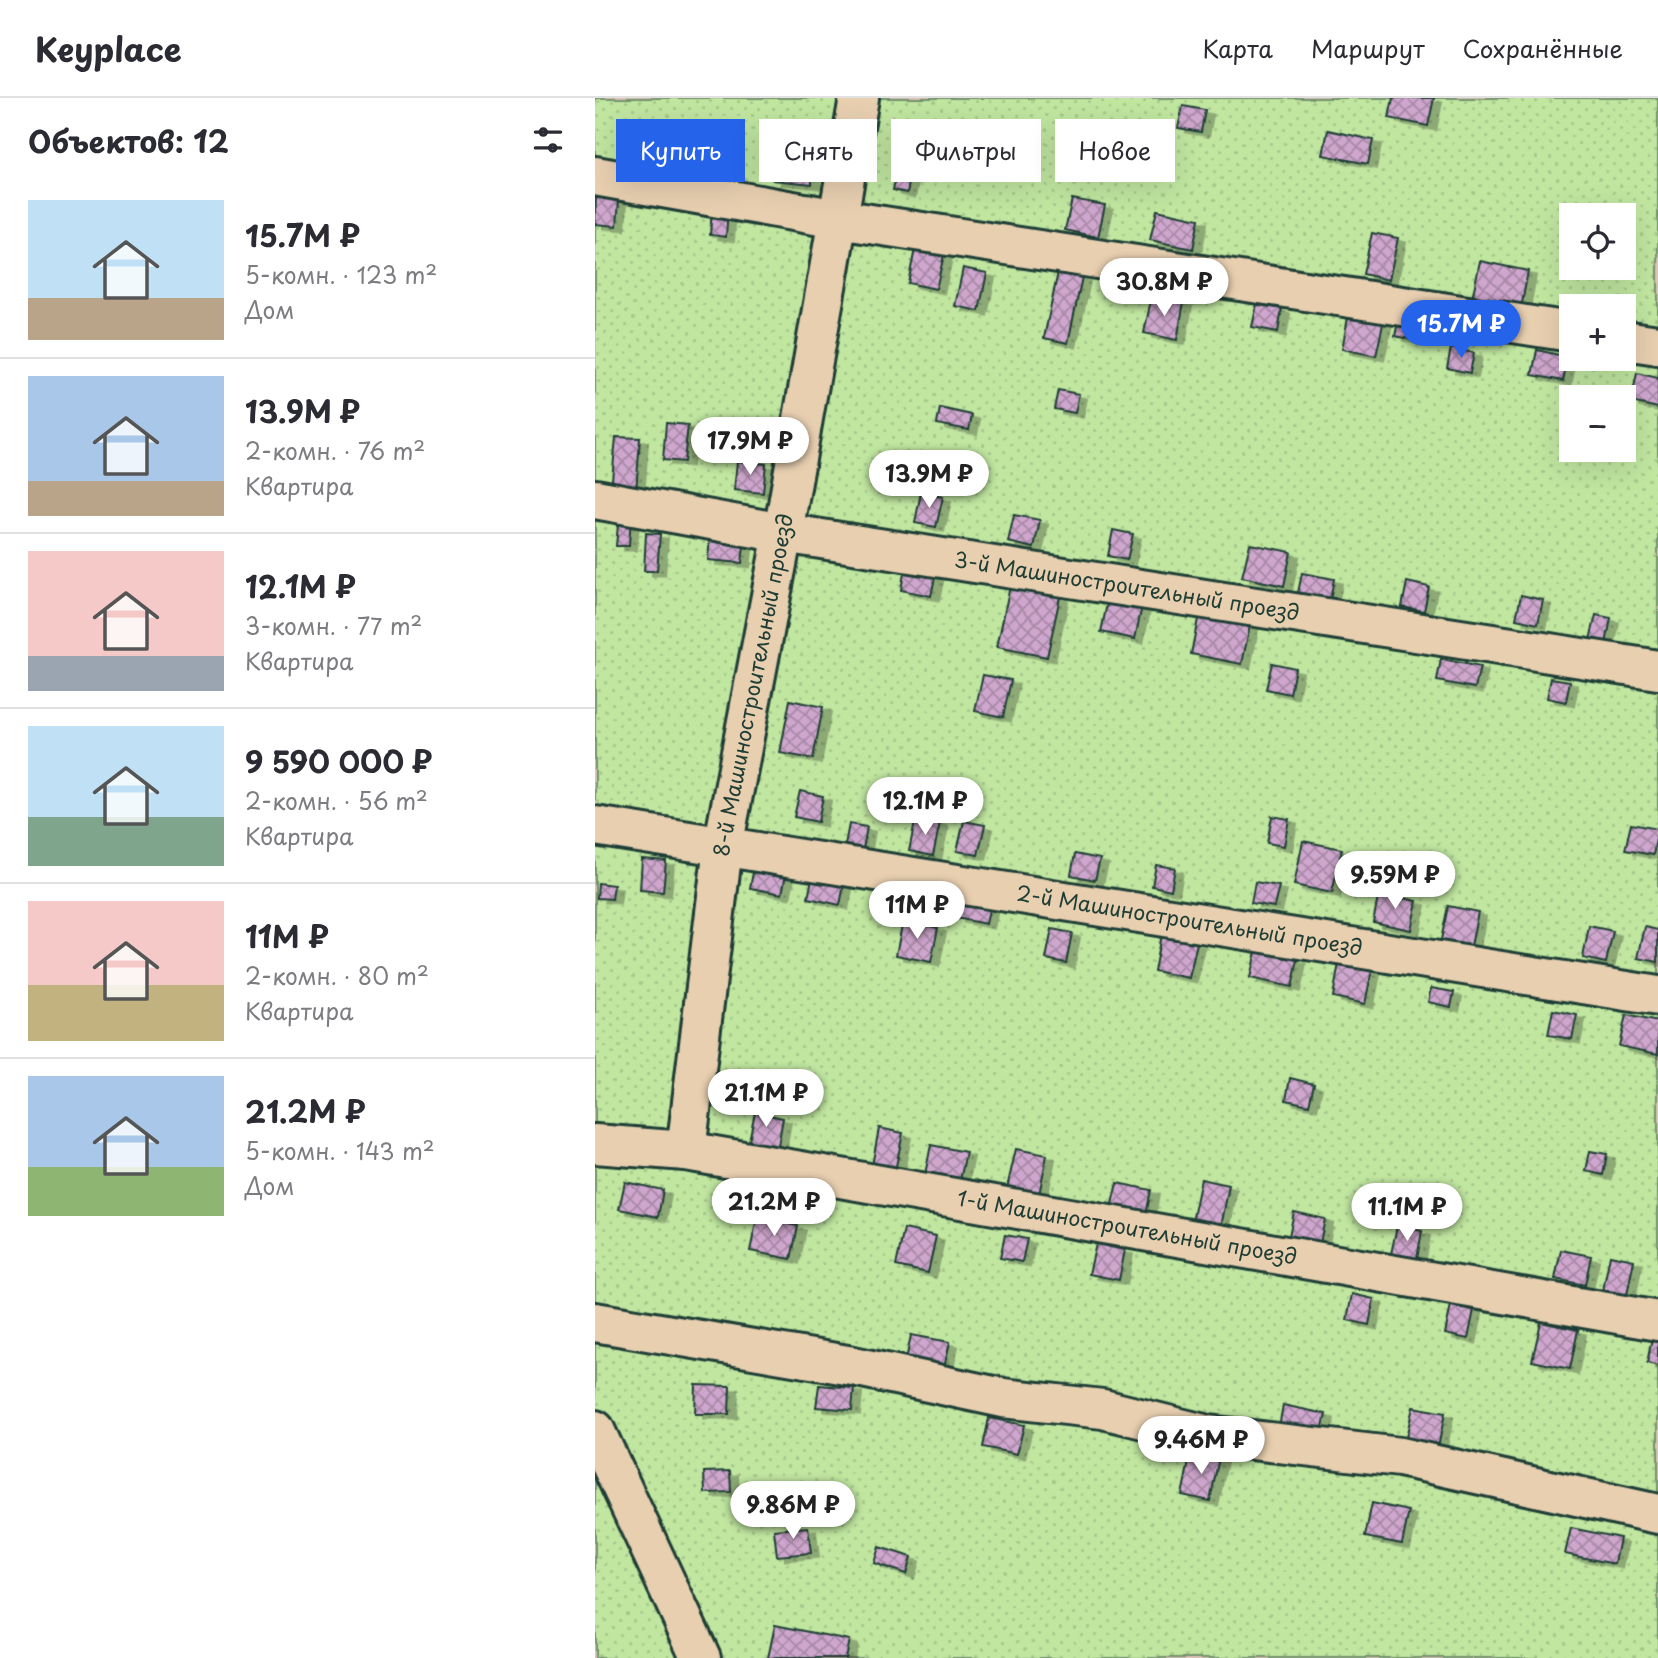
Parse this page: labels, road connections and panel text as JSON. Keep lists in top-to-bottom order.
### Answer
{
  "streets": {
    "street": [
      "3-й Машиностроительный проезд",
      "8-й Машиностроительный проезд",
      "2-й Машиностроительный проезд",
      "1-й Машиностроительный проезд"
    ]
  },
  "crossings": [
    ["3-й Машиностроительный проезд", "8-й Машиностроительный проезд"],
    ["8-й Машиностроительный проезд", "2-й Машиностроительный проезд"],
    ["8-й Машиностроительный проезд", "1-й Машиностроительный проезд"]
  ],
  "page": {
    "header": "Keyplace",
    "nav": ["Карта", "Маршрут", "Сохранённые"],
    "heading": "Объектов: 12",
    "chip": [
      "Купить",
      "Снять",
      "Фильтры",
      "Новое"
    ],
    "list": [
      {
        "name": "15.7M ₽",
        "note": "5-комн. · 123 m² · Дом"
      },
      {
        "name": "13.9M ₽",
        "note": "2-комн. · 76 m² · Квартира"
      },
      {
        "name": "12.1M ₽",
        "note": "3-комн. · 77 m² · Квартира"
      },
      {
        "name": "9 590 000 ₽",
        "note": "2-комн. · 56 m² · Квартира"
      },
      {
        "name": "11M ₽",
        "note": "2-комн. · 80 m² · Квартира"
      },
      {
        "name": "21.2M ₽",
        "note": "5-комн. · 143 m² · Дом"
      }
    ],
    "map_buttons": ["+", "−"],
    "price": [
      "30.8M ₽",
      "15.7M ₽",
      "17.9M ₽",
      "13.9M ₽",
      "12.1M ₽",
      "9.59M ₽",
      "11M ₽",
      "21.1M ₽",
      "21.2M ₽",
      "11.1M ₽",
      "9.46M ₽",
      "9.86M ₽"
    ]
  }
}
